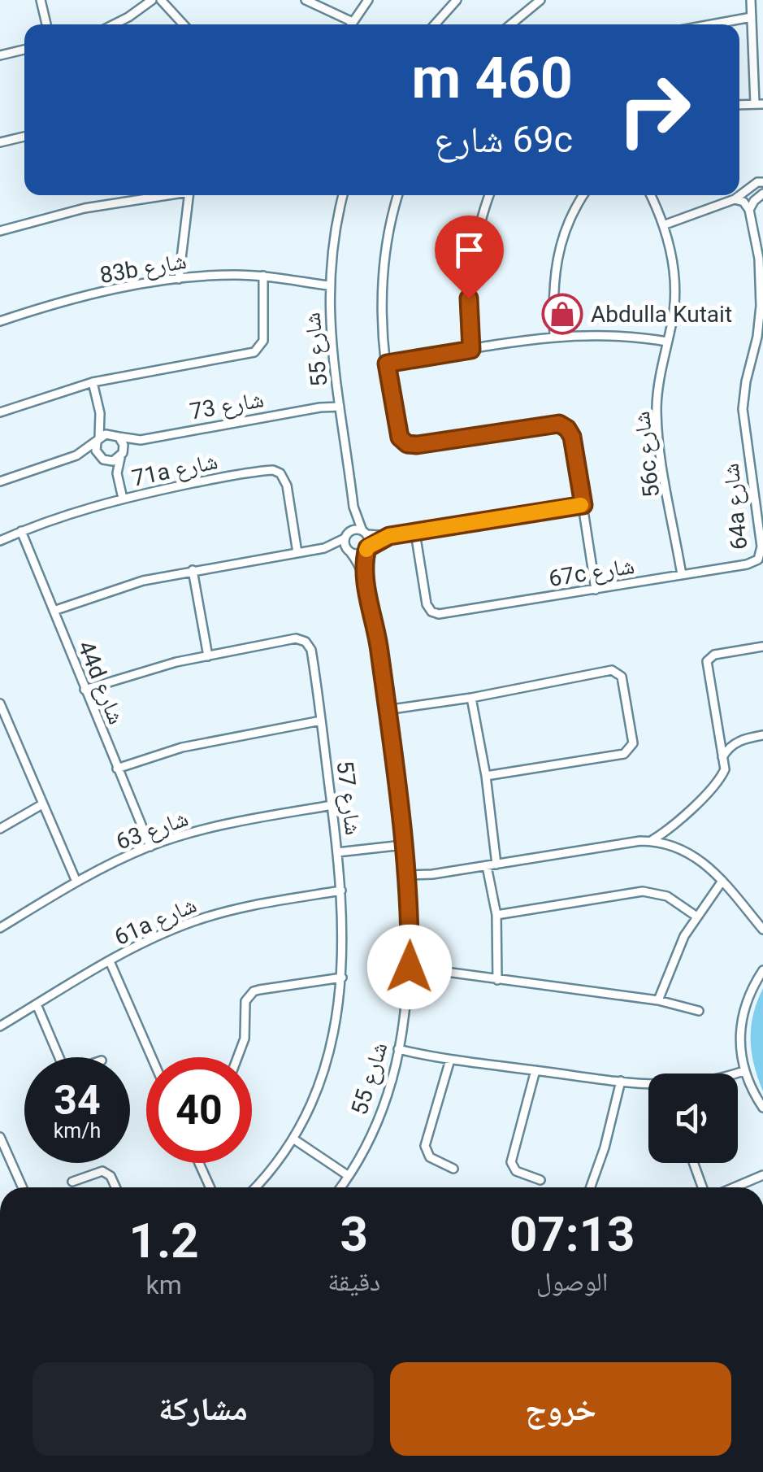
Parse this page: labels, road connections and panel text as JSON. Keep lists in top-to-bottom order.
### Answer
{
  "streets": {
    "street": [
      "83b شارع",
      "شارع 55",
      "شارع 73",
      "56c شارع",
      "71a شارع",
      "64a شارع",
      "67c شارع",
      "44d شارع",
      "شارع 57",
      "شارع 63",
      "61a شارع"
    ]
  },
  "crossings": [
    ["83b شارع", "شارع 55"],
    ["شارع 55", "شارع 73"],
    ["56c شارع", "67c شارع"],
    ["71a شارع", "44d شارع"],
    ["64a شارع", "67c شارع"],
    ["44d شارع", "شارع 63"],
    ["شارع 57", "شارع 63"],
    ["شارع 57", "61a شارع"]
  ],
  "places": {
    "shop": ["Abdulla Kutait"]
  },
  "page": {
    "turn": ["460 m", "69c شارع"],
    "speed": "34 km/h",
    "limit": "40",
    "eta": [
      "07:13",
      "الوصول",
      "3",
      "دقيقة",
      "1.2",
      "km"
    ],
    "buttons": ["خروج", "مشاركة"]
  }
}
